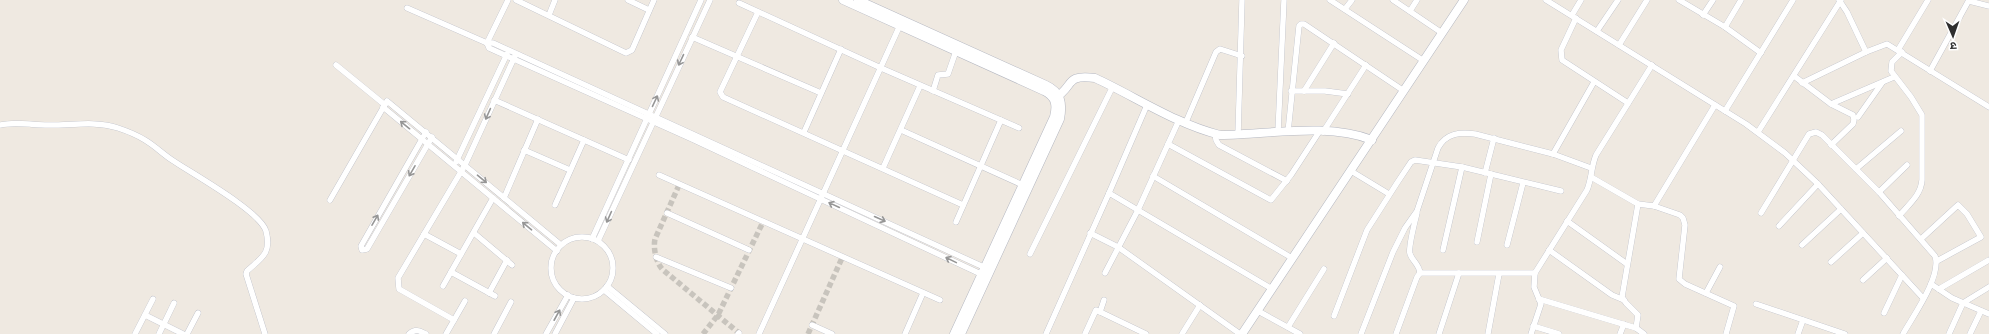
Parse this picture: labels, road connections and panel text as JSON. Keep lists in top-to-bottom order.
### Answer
{
  "north": "bottom"
}
